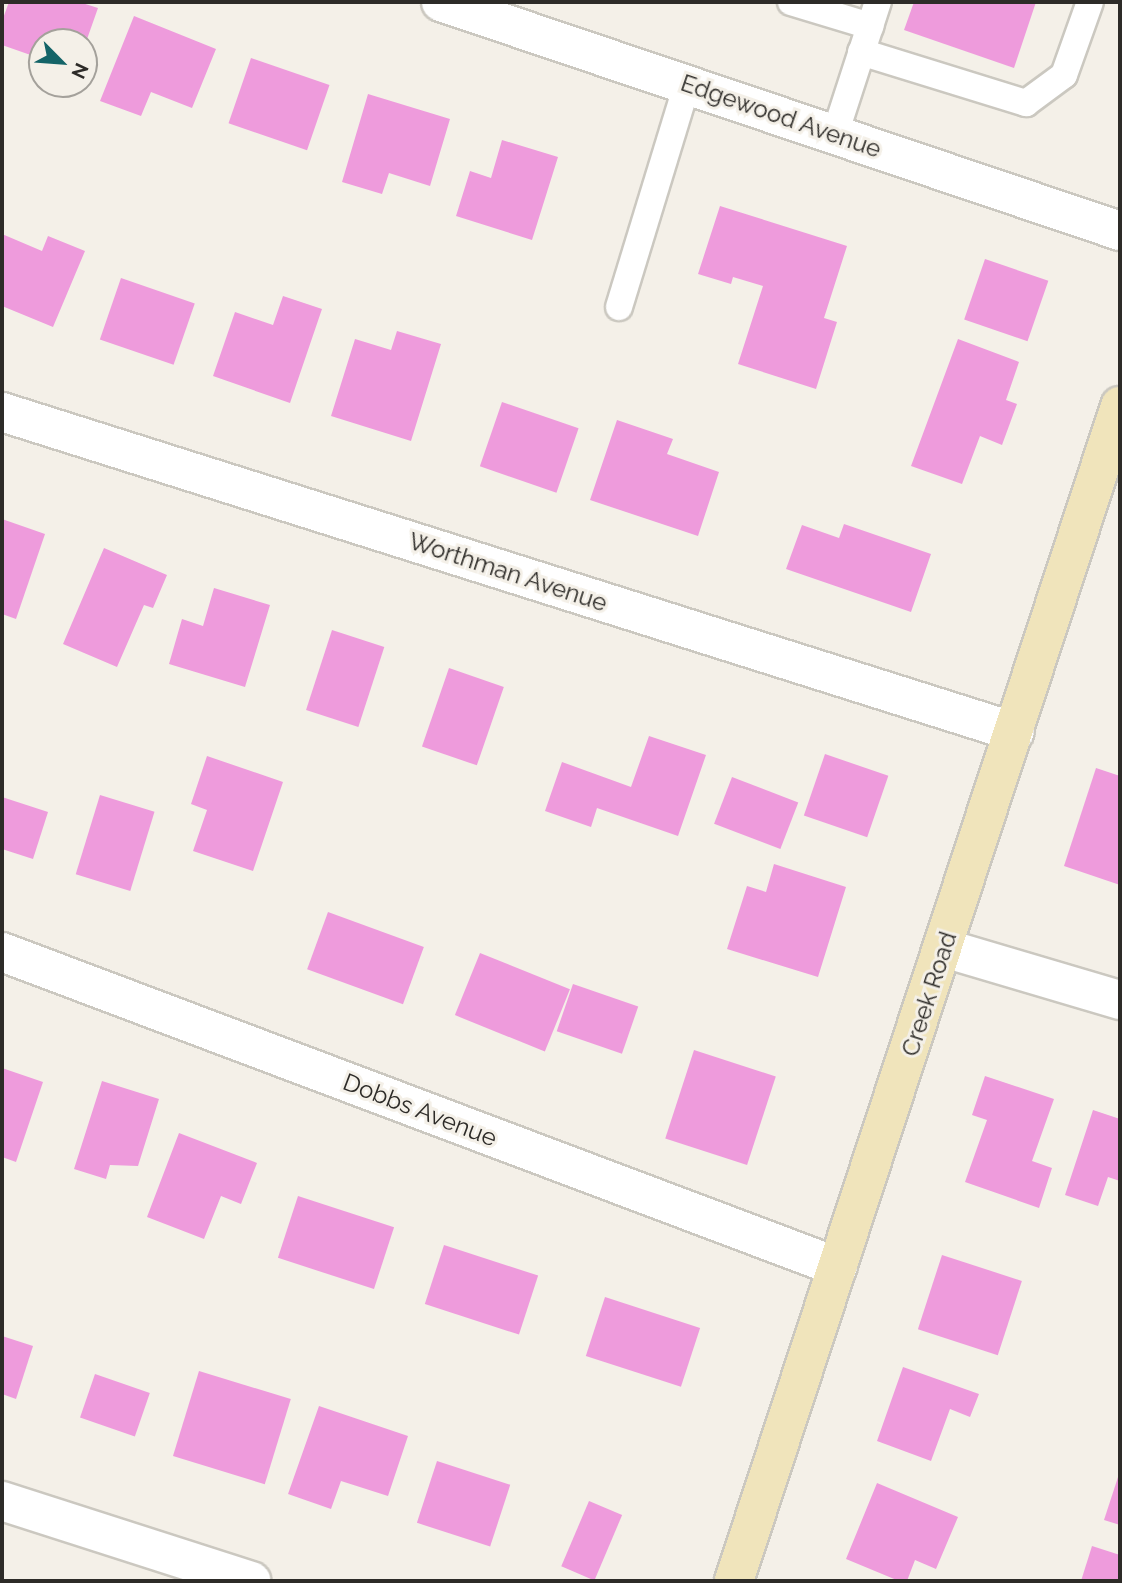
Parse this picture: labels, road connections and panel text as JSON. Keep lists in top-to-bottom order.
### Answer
{
  "streets": {
    "main road": ["Creek Road"],
    "street": ["Edgewood Avenue", "Worthman Avenue", "Dobbs Avenue"]
  },
  "crossings": [
    ["Worthman Avenue", "Creek Road"],
    ["Creek Road", "Dobbs Avenue"]
  ],
  "north": "bottom right"
}
